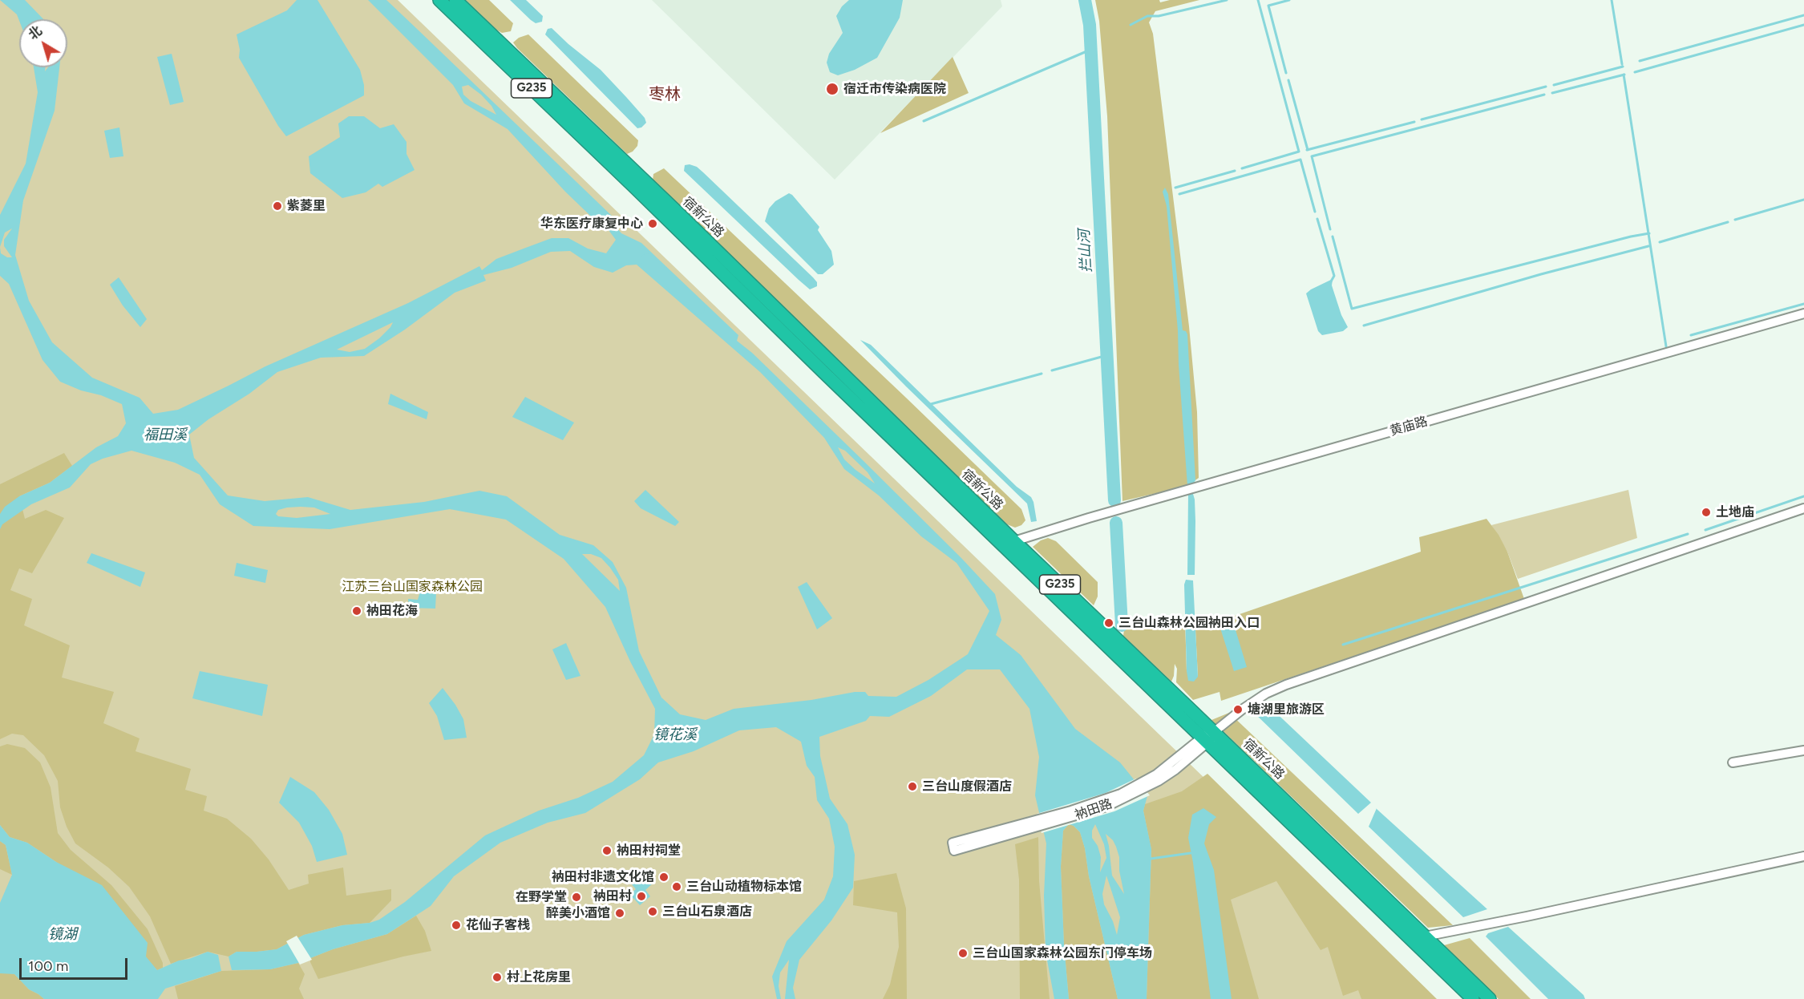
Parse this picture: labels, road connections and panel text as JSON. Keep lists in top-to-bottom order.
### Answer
{
  "streets": {
    "highway": ["G235", "宿新公路"],
    "street": ["黄庙路", "衲田路"]
  },
  "crossings": [
    ["宿新公路", "黄庙路"],
    ["宿新公路", "衲田路"]
  ],
  "districts": ["枣林"],
  "water": [
    "拦山河",
    "福田溪",
    "镜花溪",
    "镜湖"
  ],
  "parks": ["江苏三台山国家森林公园"],
  "places": [
    "宿迁市传染病医院",
    "紫菱里",
    "华东医疗康复中心",
    "土地庙",
    "衲田花海",
    "三台山森林公园衲田入口",
    "塘湖里旅游区",
    "三台山度假酒店",
    "衲田村祠堂",
    "衲田村非遗文化馆",
    "三台山动植物标本馆",
    "衲田村",
    "在野学堂",
    "三台山石泉酒店",
    "醉美小酒馆",
    "花仙子客栈",
    "三台山国家森林公园东门停车场",
    "村上花房里"
  ],
  "scale_bar": "100 m",
  "north": "top left"
}
